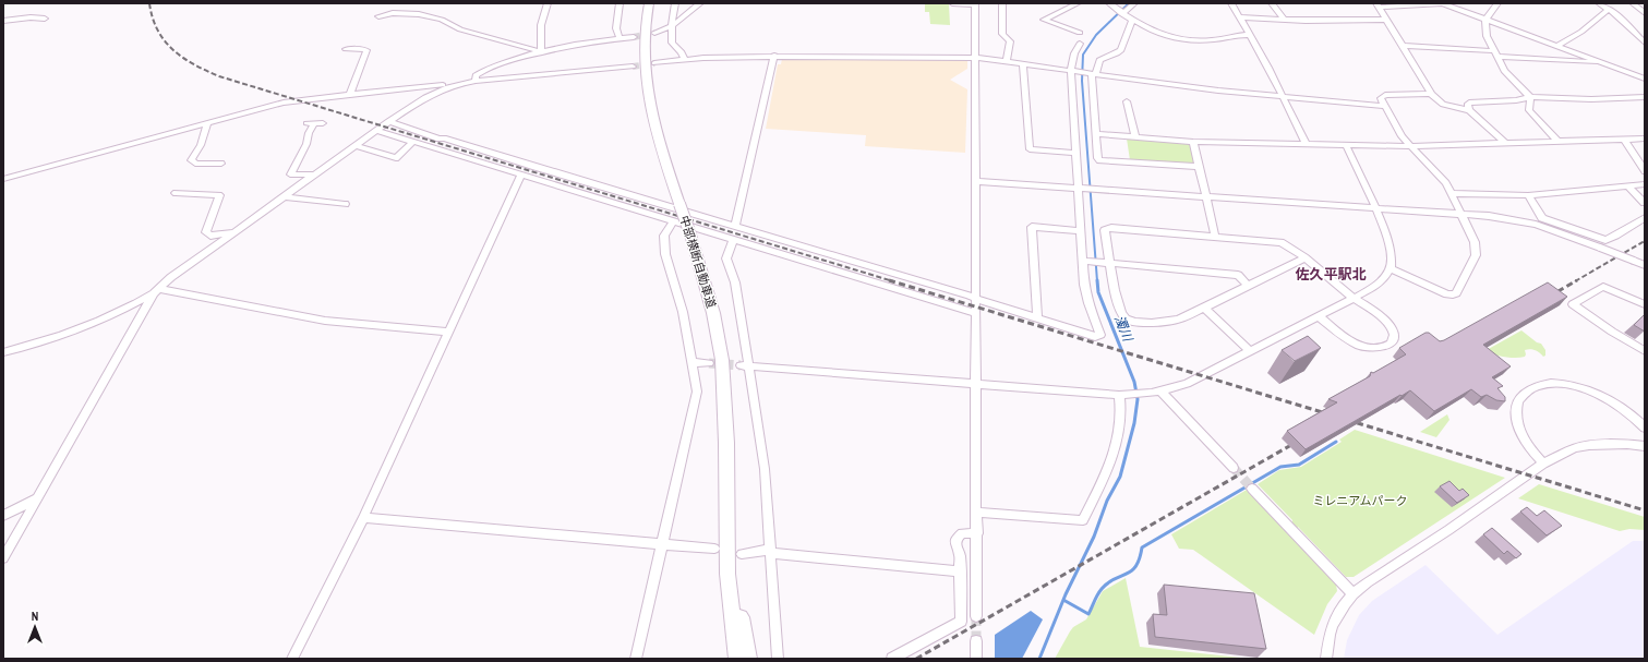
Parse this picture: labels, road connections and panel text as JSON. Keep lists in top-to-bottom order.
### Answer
{
  "streets": {
    "highway": ["中部横断自動車道"]
  },
  "districts": ["佐久平駅北"],
  "water": ["濁川"],
  "parks": ["ミレニアムパーク"],
  "north": "top"
}
